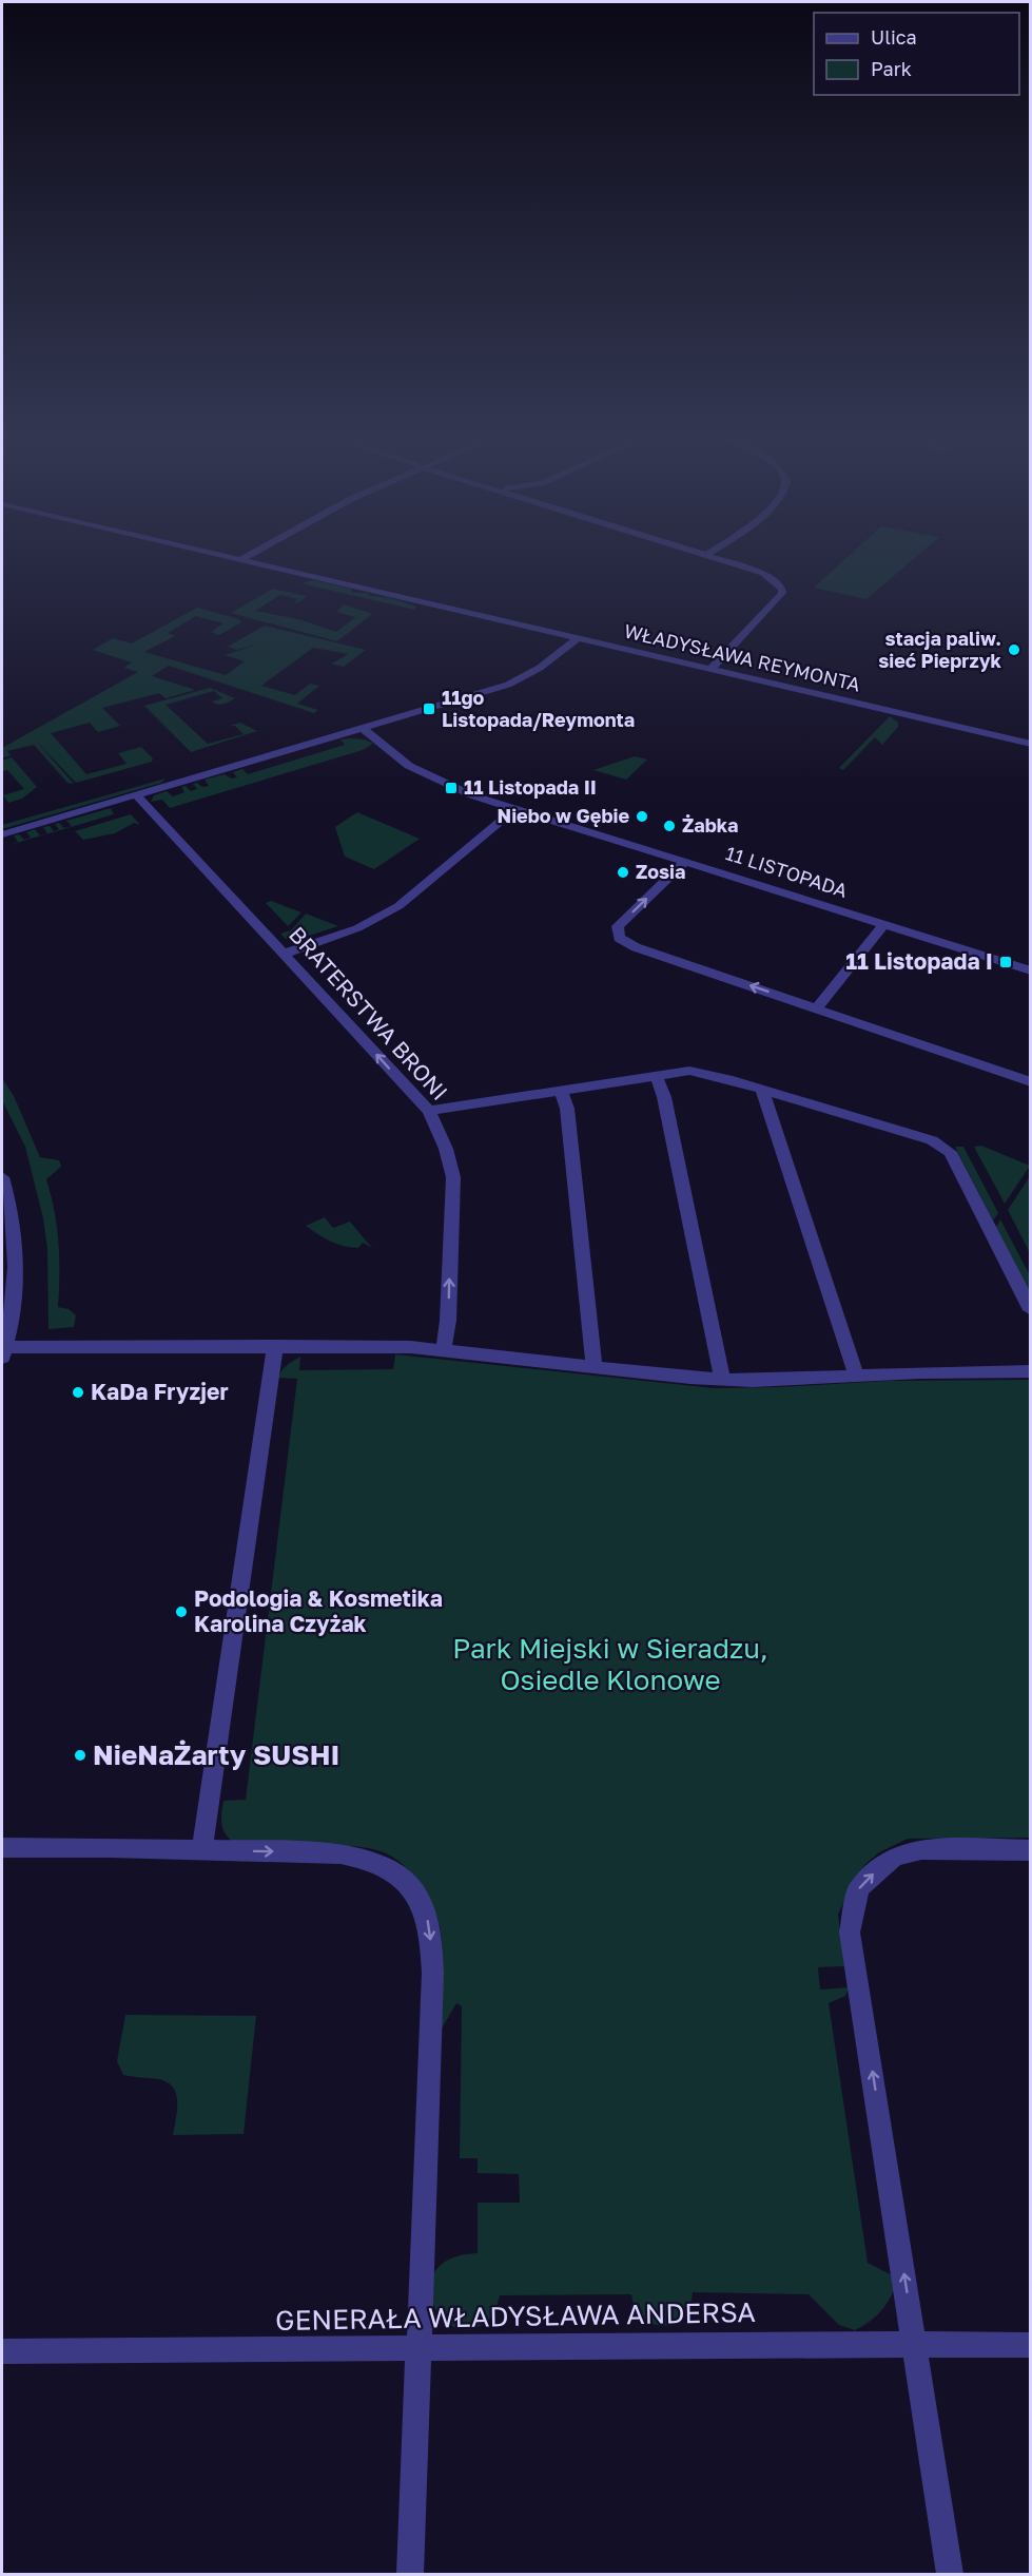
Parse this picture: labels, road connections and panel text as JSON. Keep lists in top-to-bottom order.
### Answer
{
  "streets": {
    "street": [
      "WŁADYSŁAWA REYMONTA",
      "11 LISTOPADA",
      "BRATERSTWA BRONI",
      "GENERAŁA WŁADYSŁAWA ANDERSA"
    ]
  },
  "parks": ["Park Miejski w Sieradzu, Osiedle Klonowe"],
  "places": {
    "other": [
      "stacja paliw. sieć Pieprzyk",
      "Niebo w Gębie",
      "Żabka",
      "Zosia",
      "KaDa Fryzjer",
      "Podologia & Kosmetika Karolina Czyżak",
      "NieNaŻarty SUSHI"
    ],
    "transit": ["11go Listopada/Reymonta", "11 Listopada II", "11 Listopada I"]
  },
  "legend": ["Ulica", "Park"]
}
